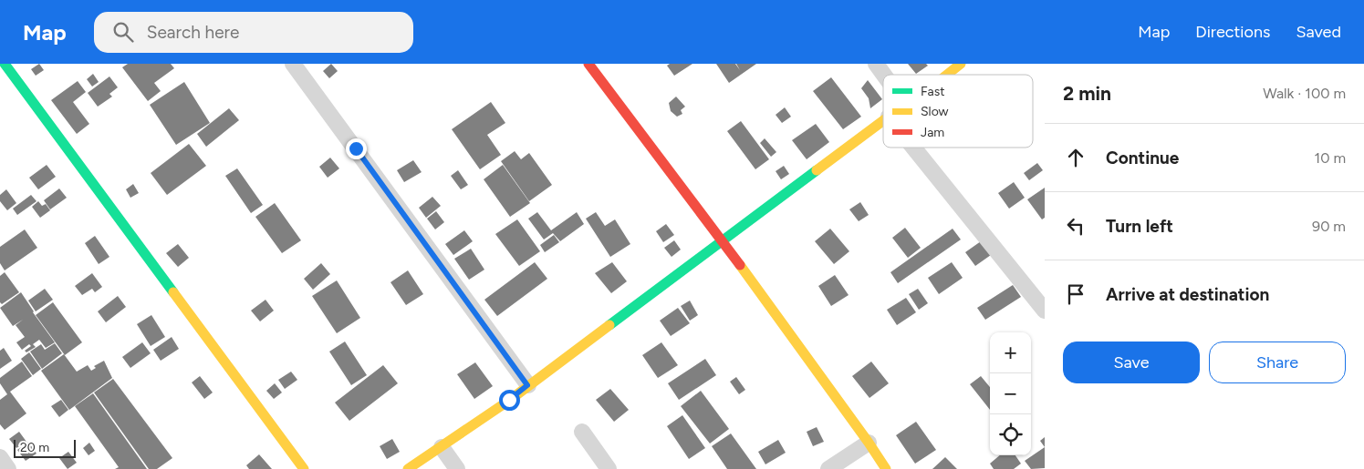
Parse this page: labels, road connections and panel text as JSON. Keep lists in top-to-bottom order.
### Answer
{
  "legend": ["Fast", "Slow", "Jam"],
  "scale_bar": "20 m",
  "page": {
    "header": "Map",
    "search": "Search here",
    "nav": ["Map", "Directions", "Saved"],
    "heading": ["2 min", "Walk · 100 m"],
    "list": [
      ["Continue", "10 m"],
      ["Turn left", "90 m"],
      "Arrive at destination"
    ],
    "buttons": ["Save", "Share"],
    "map_buttons": ["+", "−"],
    "scale": "20 m"
  }
}
